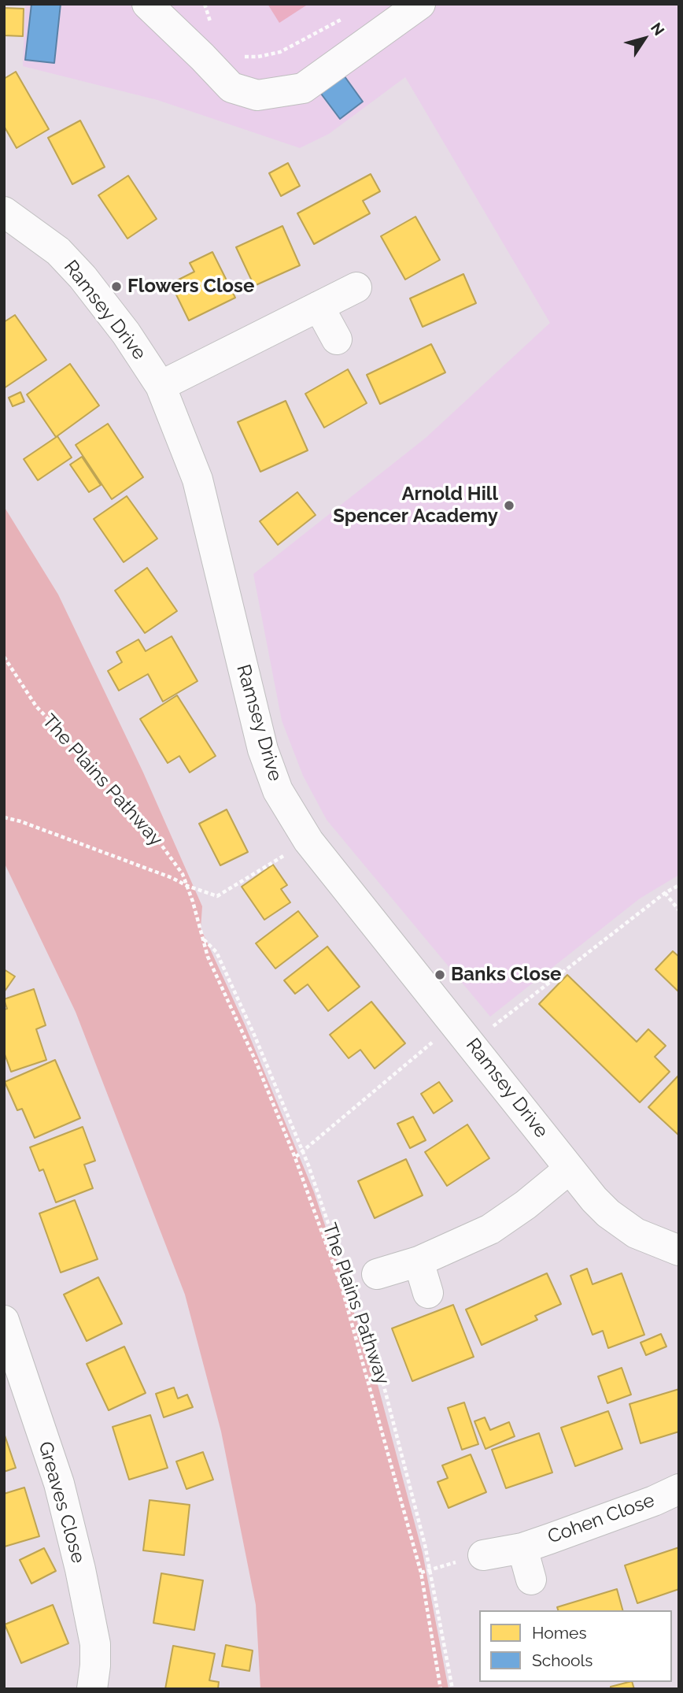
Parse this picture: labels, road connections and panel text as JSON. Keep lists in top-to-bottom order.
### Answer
{
  "streets": {
    "street": ["Ramsey Drive", "Greaves Close", "Cohen Close"],
    "path": ["The Plains Pathway"]
  },
  "places": ["Flowers Close", "Arnold Hill Spencer Academy", "Banks Close"],
  "legend": ["Homes", "Schools"],
  "north": "top right"
}
